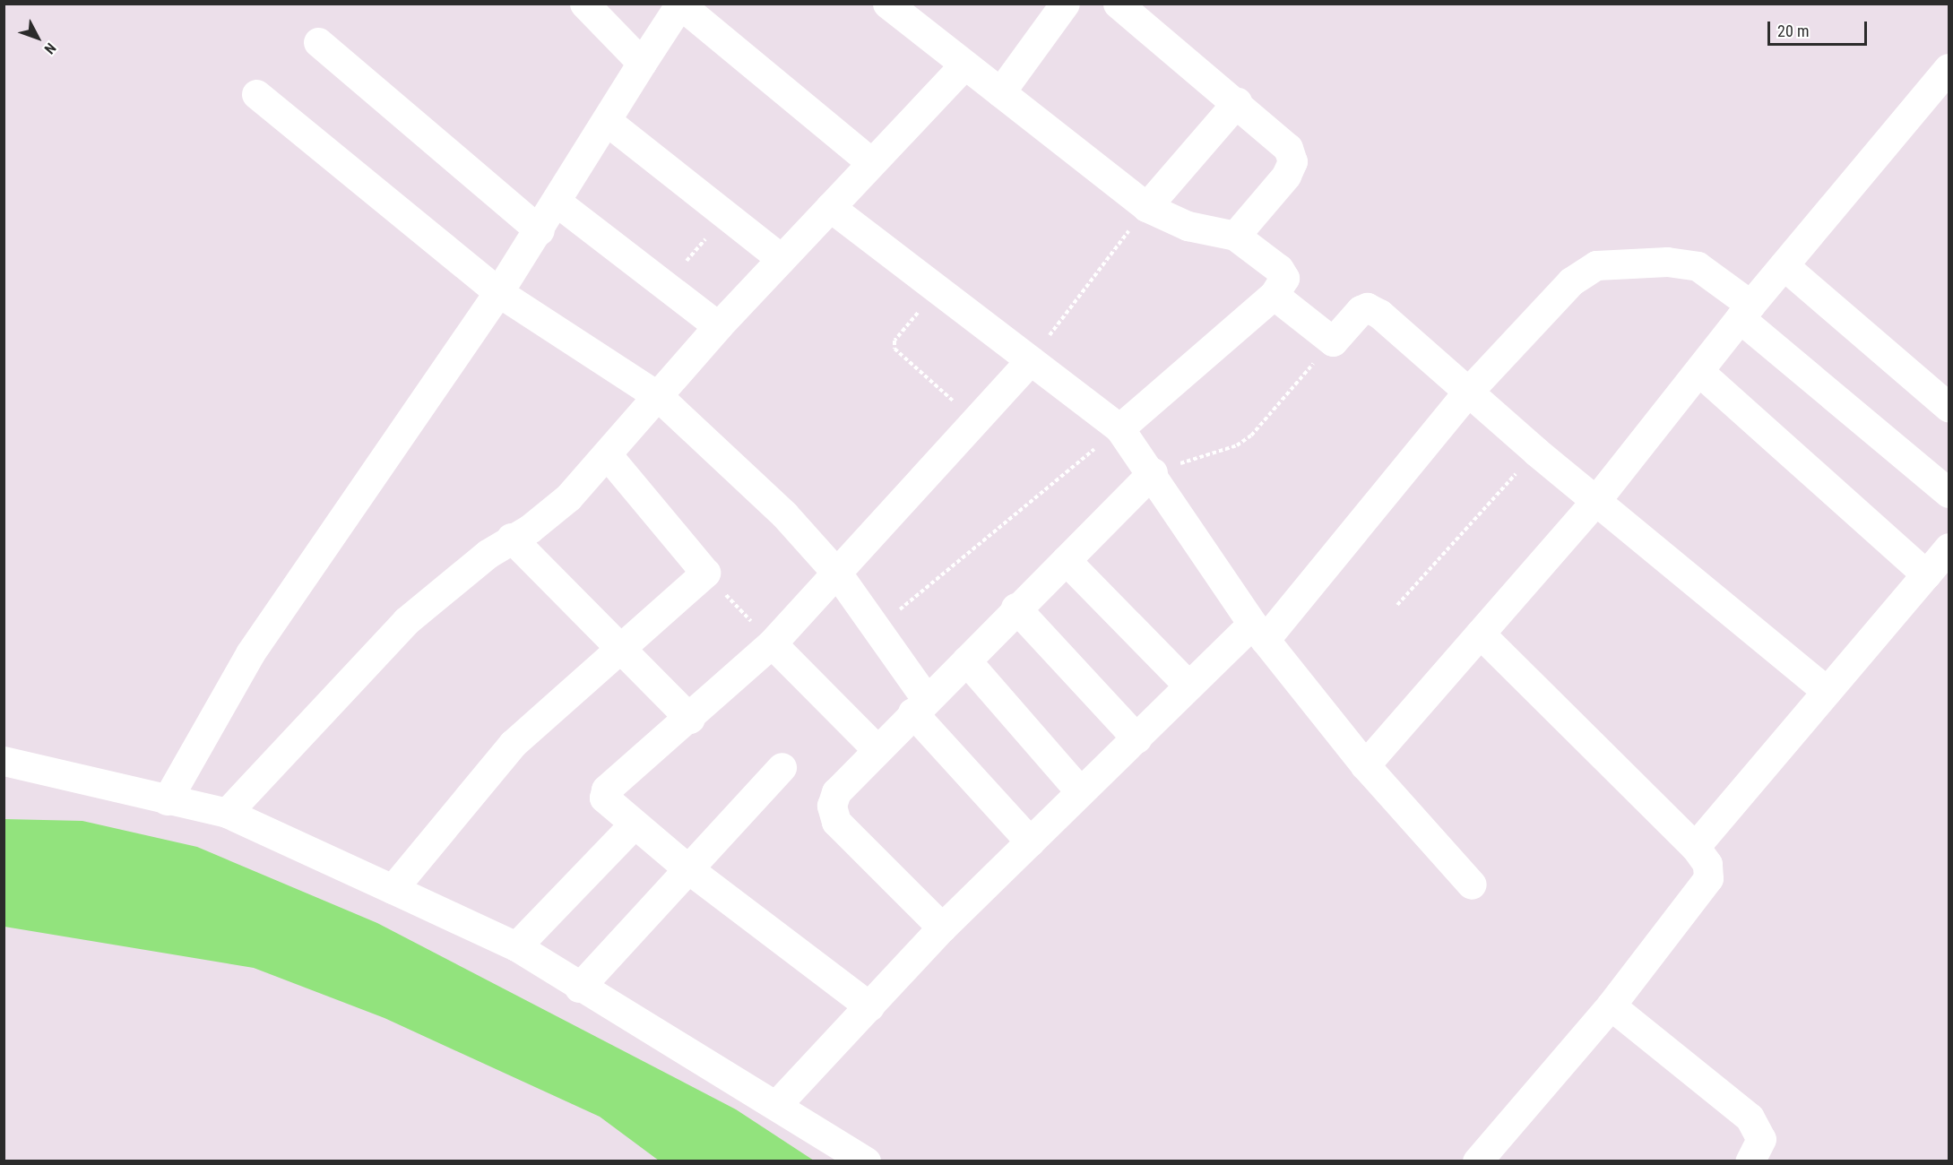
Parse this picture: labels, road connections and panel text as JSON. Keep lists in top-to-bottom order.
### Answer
{
  "scale_bar": "20 m",
  "north": "bottom right"
}
